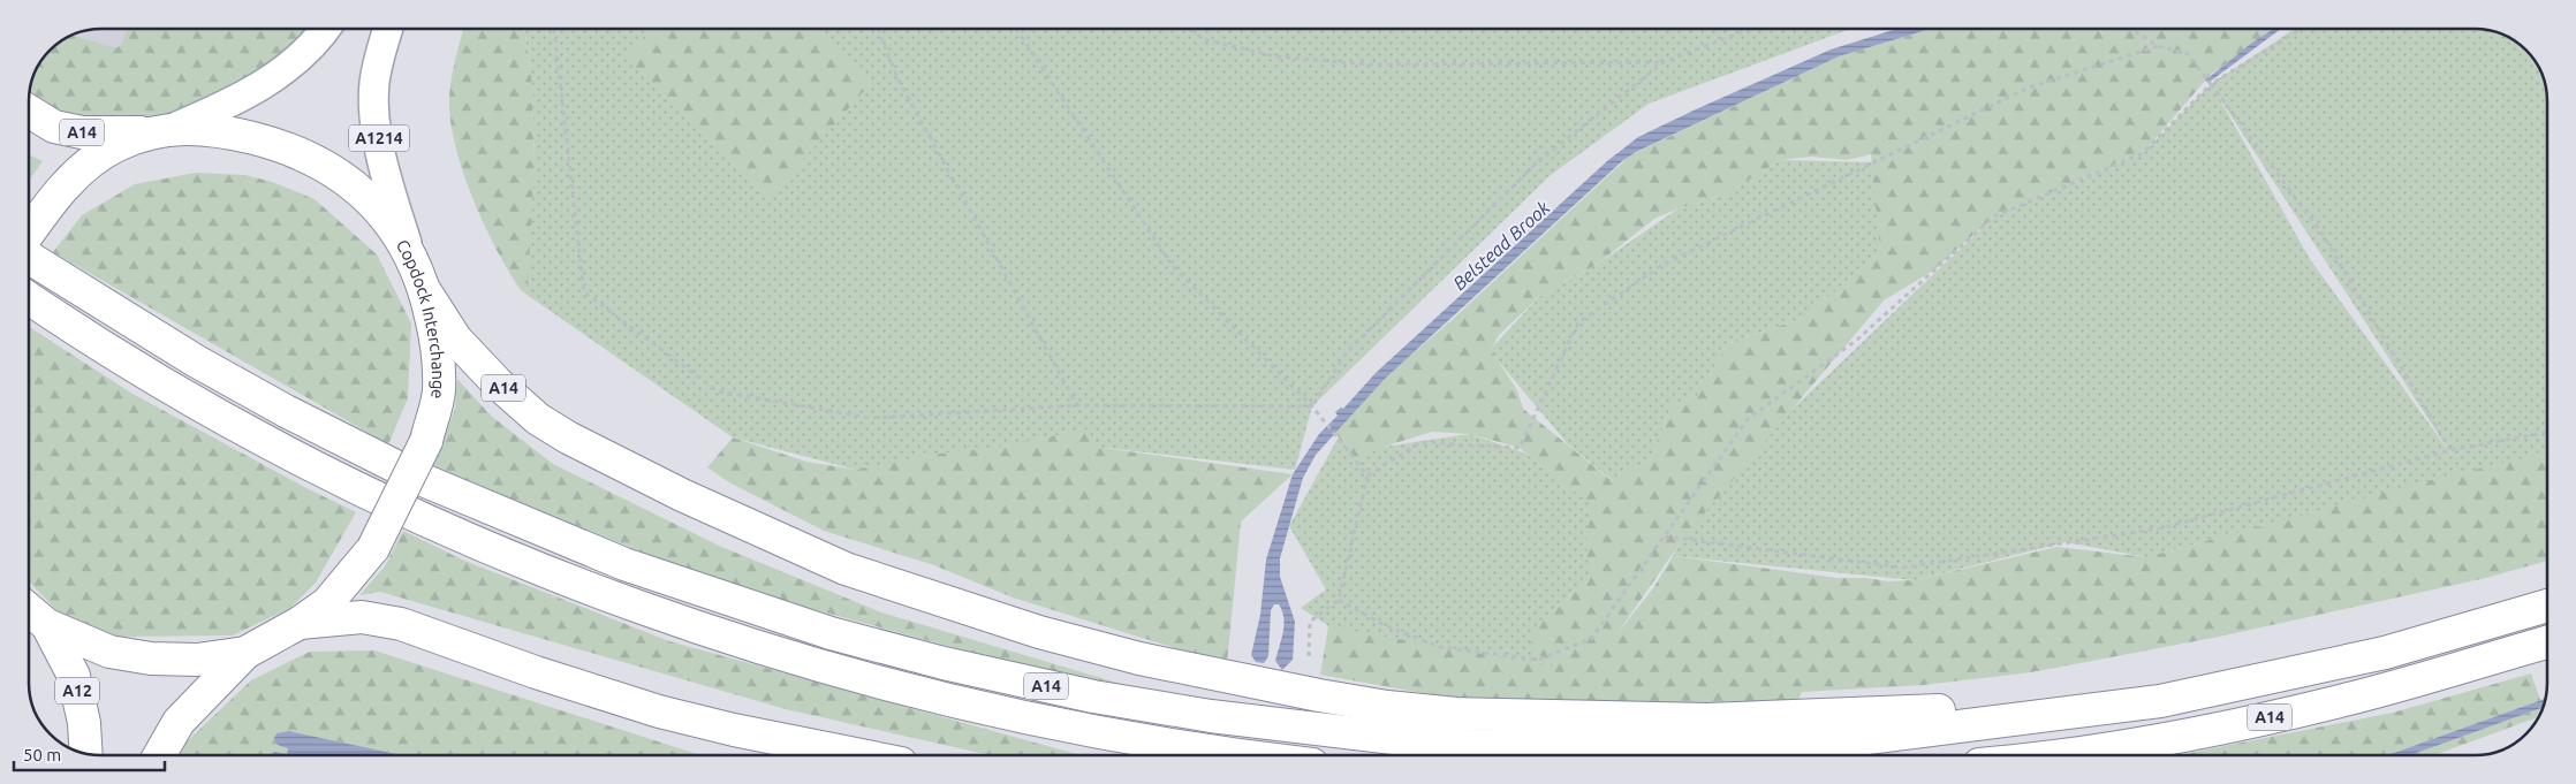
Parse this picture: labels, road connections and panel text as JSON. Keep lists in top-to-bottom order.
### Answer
{
  "streets": {
    "highway": ["A14", "Copdock Interchange", "A12"],
    "main road": ["A1214"]
  },
  "crossings": [
    ["A14", "Copdock Interchange"],
    ["A1214", "Copdock Interchange"],
    ["Copdock Interchange", "A12"]
  ],
  "water": ["Belstead Brook"],
  "scale_bar": "50 m"
}
